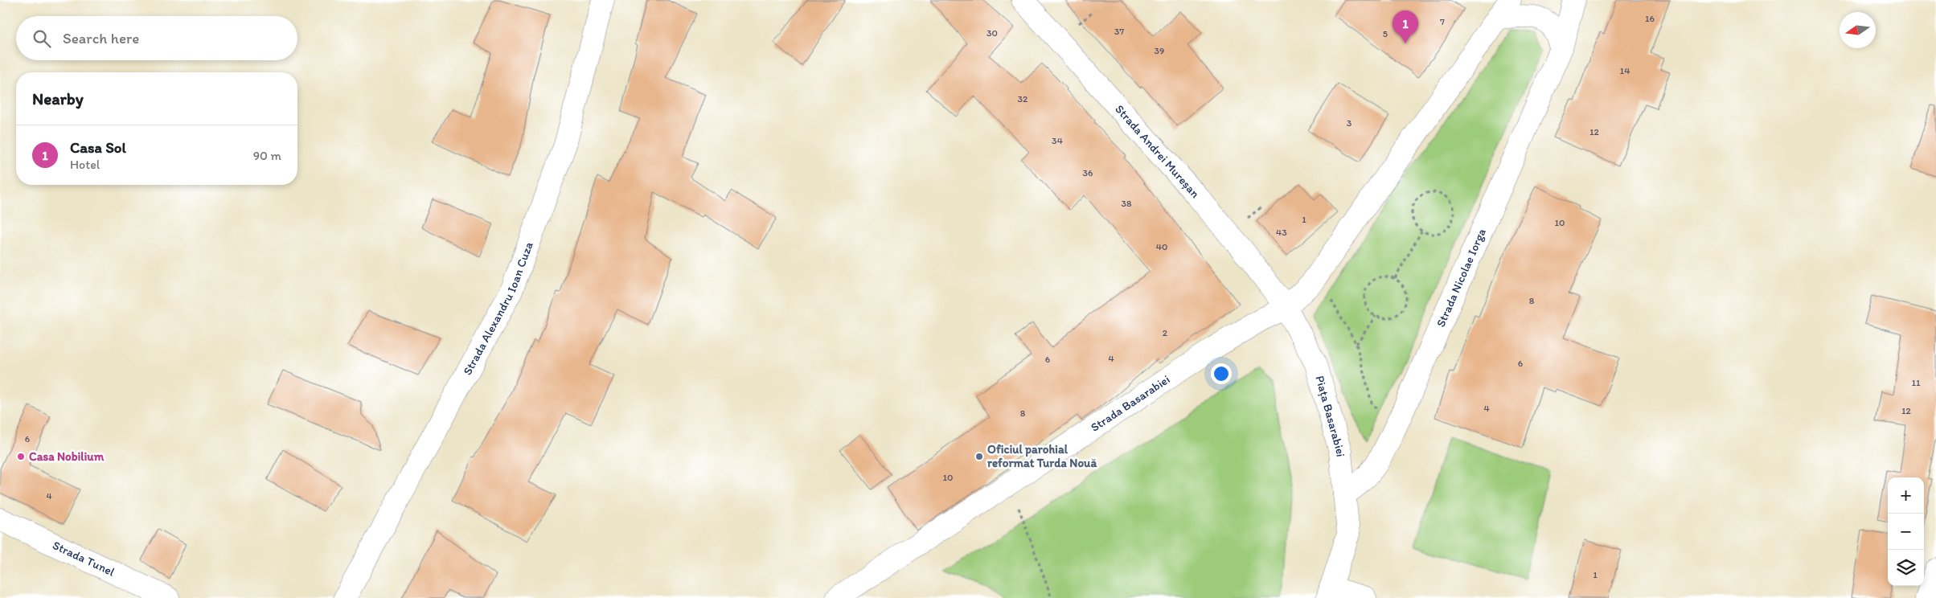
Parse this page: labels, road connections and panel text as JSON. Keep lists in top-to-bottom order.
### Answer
{
  "streets": {
    "street": [
      "Strada Andrei Mureșan",
      "Strada Nicolae Iorga",
      "Strada Alexandru Ioan Cuza",
      "Strada Basarabiei",
      "Piața Basarabiei",
      "Strada Tunel"
    ]
  },
  "crossings": [
    ["Strada Andrei Mureșan", "Strada Basarabiei"],
    ["Strada Andrei Mureșan", "Piața Basarabiei"],
    ["Strada Nicolae Iorga", "Piața Basarabiei"],
    ["Strada Basarabiei", "Piața Basarabiei"]
  ],
  "places": ["Casa Nobilium", "Oficiul parohial reformat Turda Nouă"],
  "house_numbers": [
    "16",
    "7",
    "37",
    "30",
    "5",
    "39",
    "14",
    "32",
    "3",
    "12",
    "34",
    "36",
    "38",
    "1",
    "10",
    "43",
    "40",
    "8",
    "2",
    "4",
    "6",
    "6",
    "11",
    "4",
    "12",
    "8",
    "6",
    "10",
    "4",
    "1"
  ],
  "north": "left",
  "page": {
    "pins": "1",
    "search": "Search here",
    "heading": "Nearby",
    "list": [
      {
        "mark": "1",
        "name": "Casa Sol",
        "note": "Hotel",
        "value": "90 m"
      }
    ],
    "map_buttons": ["+", "−"]
  }
}
